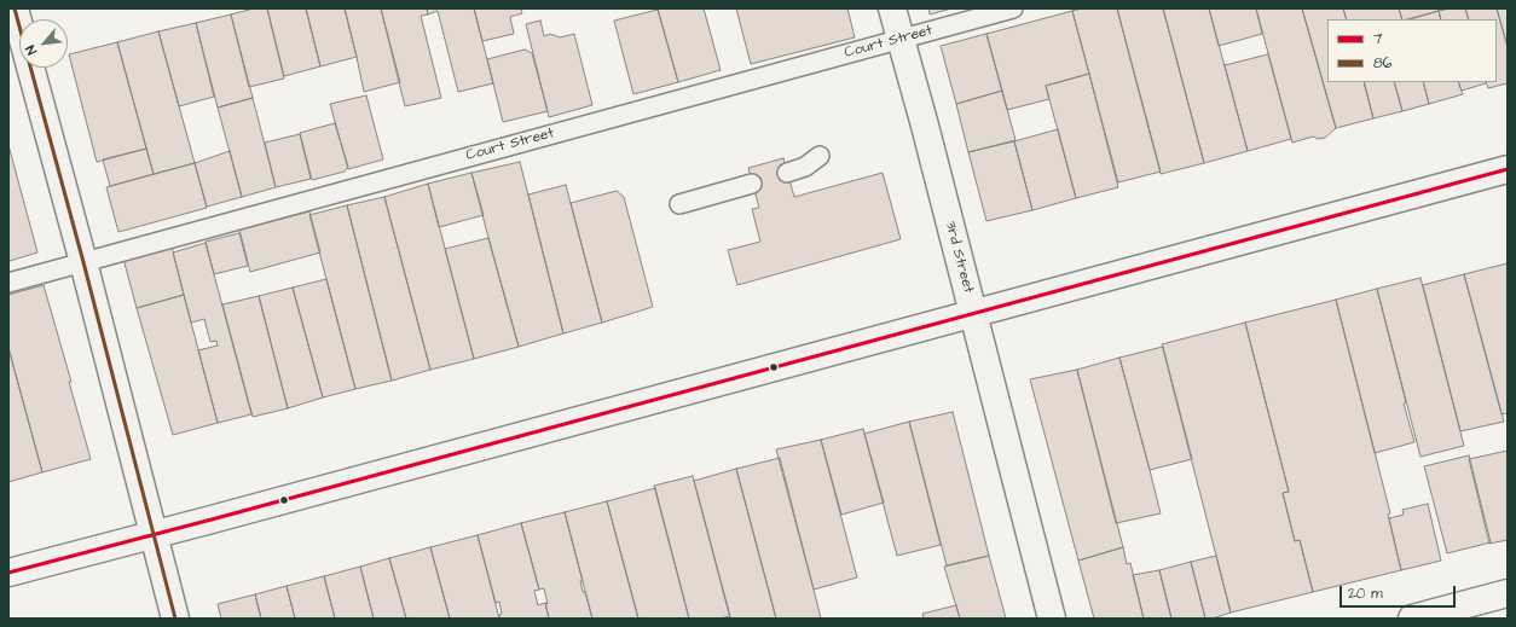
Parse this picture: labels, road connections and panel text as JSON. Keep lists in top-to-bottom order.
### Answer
{
  "streets": {
    "main road": ["3rd Street"],
    "lane": ["Court Street"]
  },
  "crossings": [
    ["Court Street", "3rd Street"]
  ],
  "lines": ["transit line 86", "transit line 7"],
  "legend": ["7", "86"],
  "scale_bar": "20 m",
  "north": "bottom left"
}
